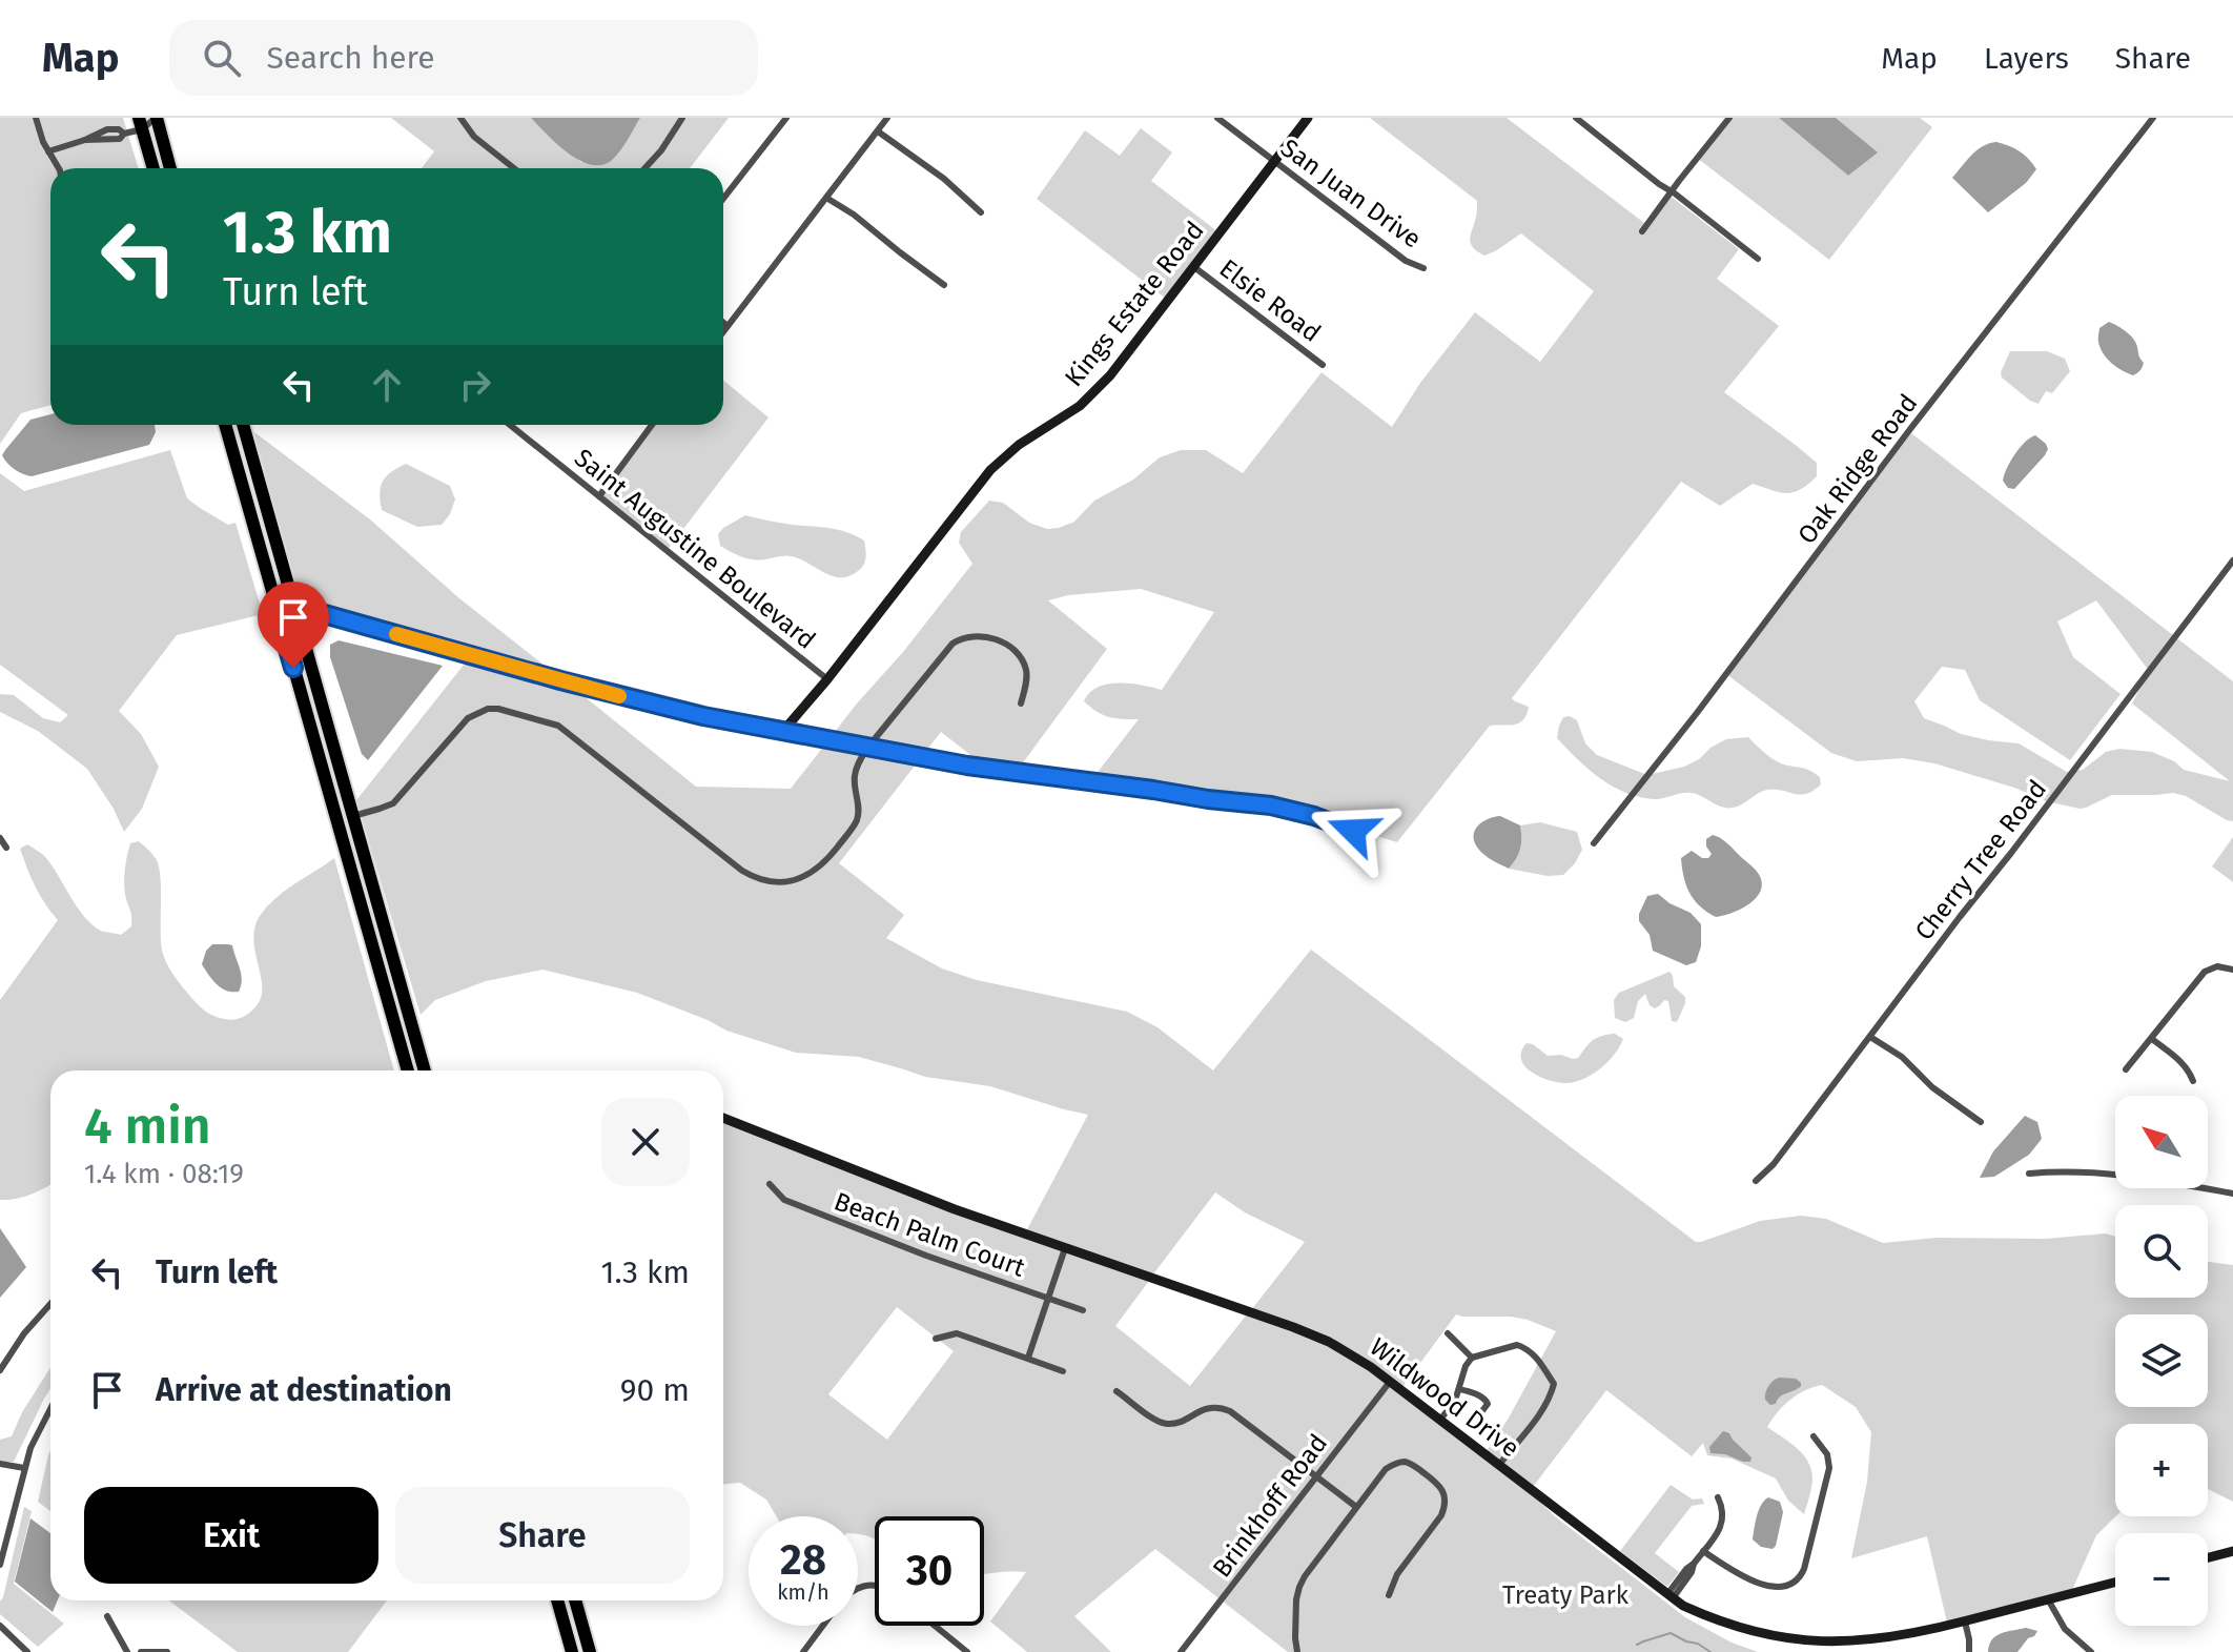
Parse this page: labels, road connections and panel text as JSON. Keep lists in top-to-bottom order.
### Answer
{
  "streets": {
    "street": [
      "San Juan Drive",
      "Elsie Road",
      "Kings Estate Road",
      "Oak Ridge Road",
      "Saint Augustine Boulevard",
      "Cherry Tree Road",
      "Beach Palm Court",
      "Wildwood Drive",
      "Brinkhoff Road"
    ]
  },
  "crossings": [
    ["San Juan Drive", "Kings Estate Road"],
    ["Elsie Road", "Kings Estate Road"],
    ["Kings Estate Road", "Saint Augustine Boulevard"],
    ["Wildwood Drive", "Brinkhoff Road"]
  ],
  "parks": ["Treaty Park"],
  "north": "top left",
  "page": {
    "header": "Map",
    "search": "Search here",
    "nav": ["Map", "Layers", "Share"],
    "turn": ["1.3 km", "Turn left"],
    "heading": ["4 min", "1.4 km · 08:19"],
    "map_buttons": ["+", "−"],
    "list": [
      {
        "name": "Turn left",
        "value": "1.3 km"
      },
      {
        "name": "Arrive at destination",
        "value": "90 m"
      }
    ],
    "buttons": ["Exit", "Share"],
    "speed": "28 km/h",
    "limit": "30"
  }
}
